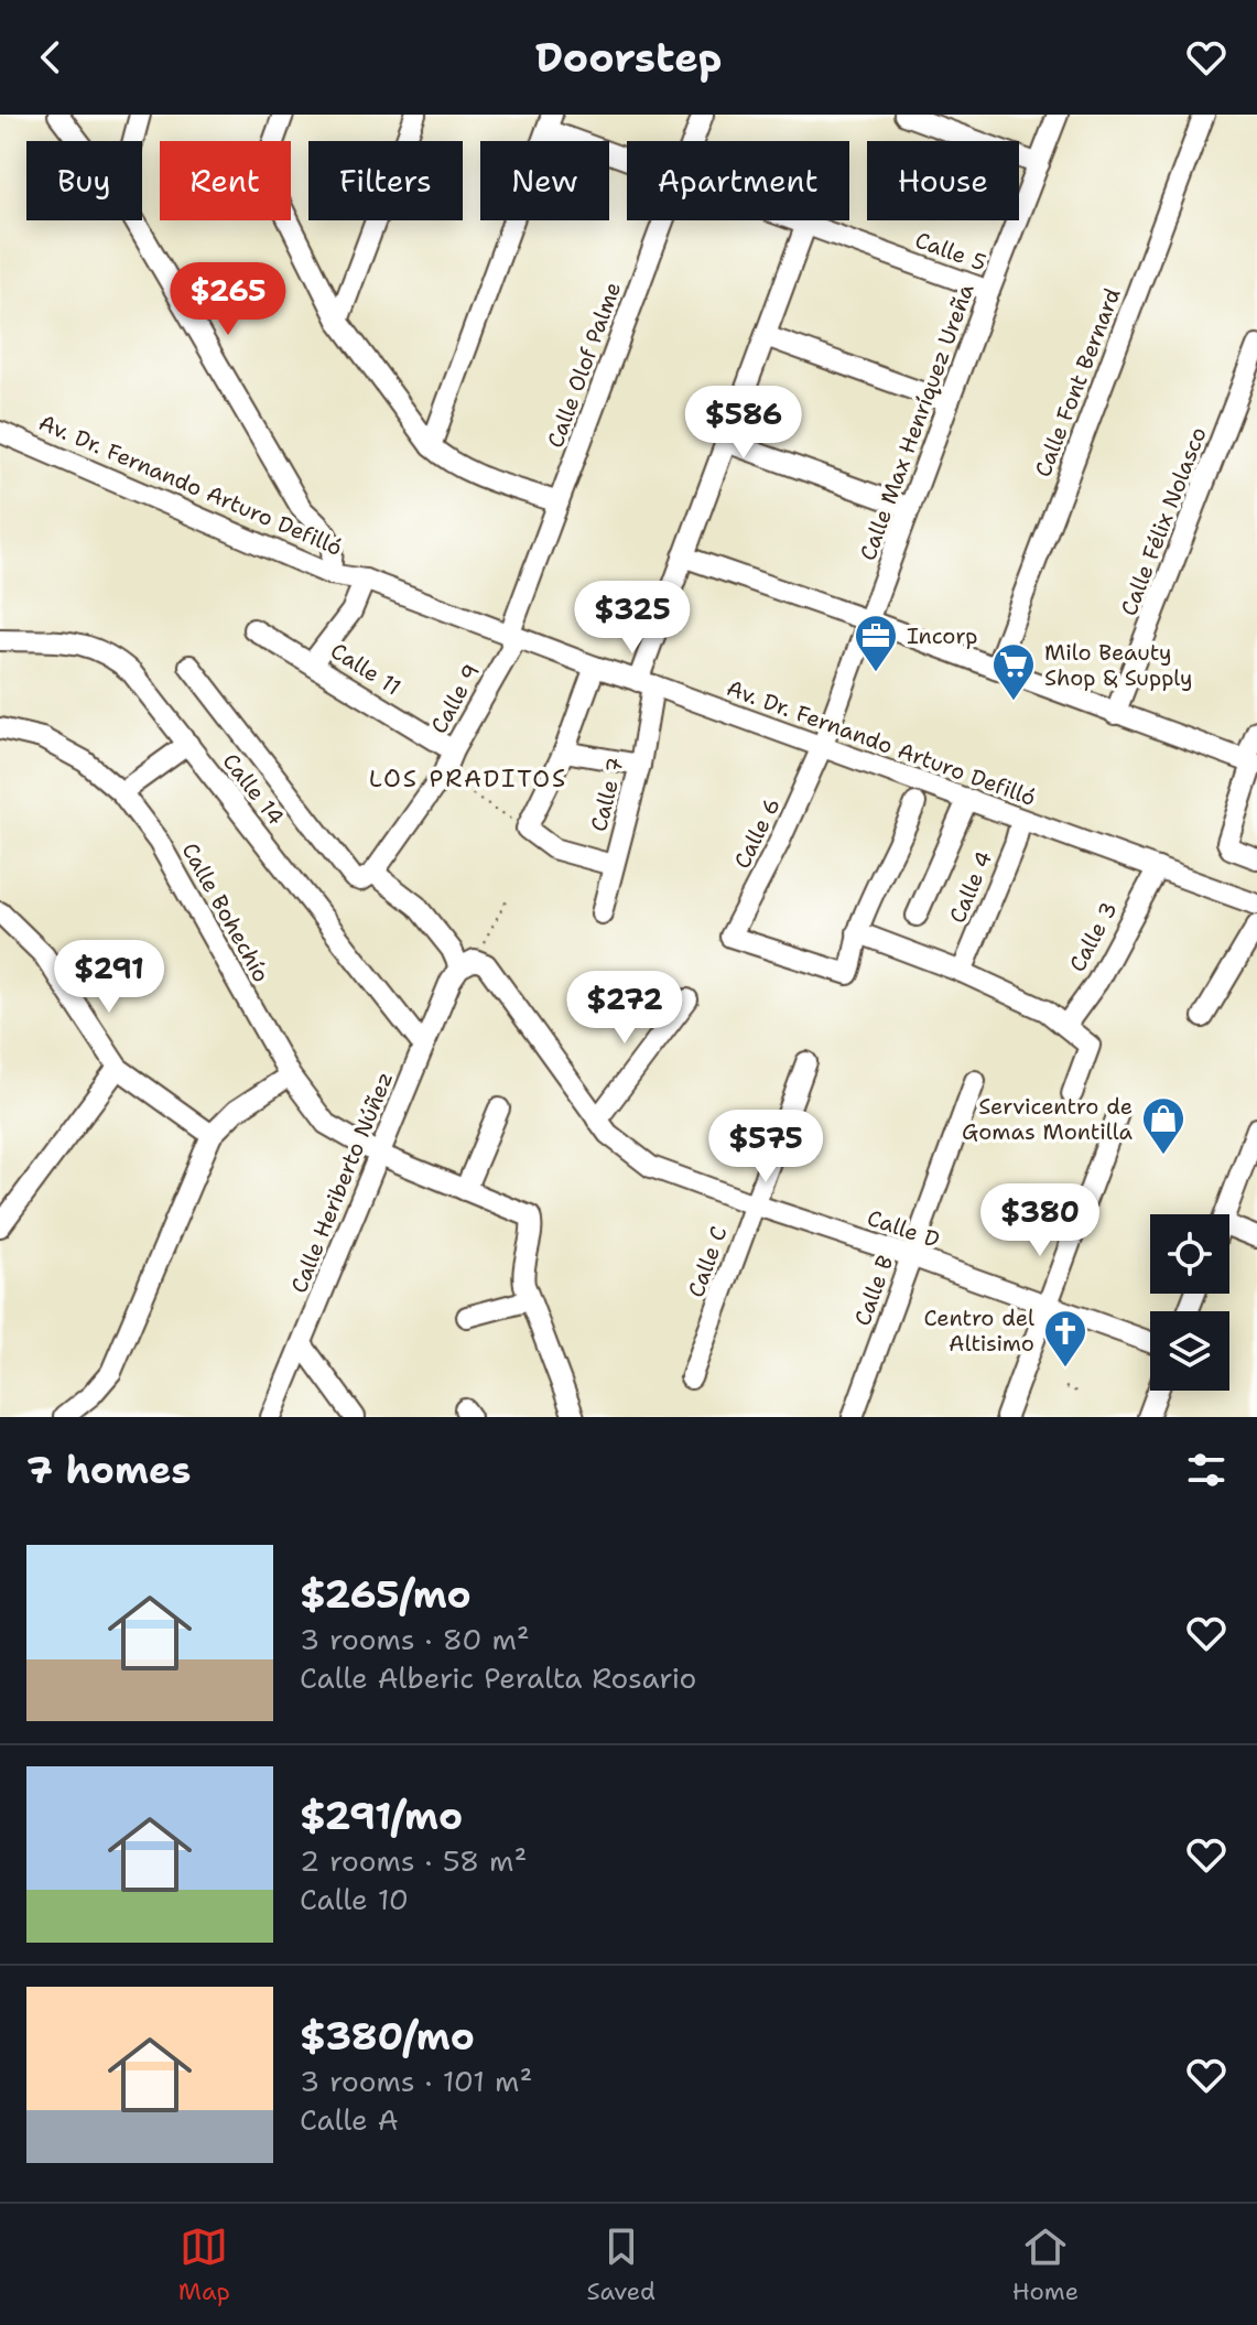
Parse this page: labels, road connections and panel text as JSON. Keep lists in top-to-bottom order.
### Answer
{
  "streets": {
    "street": [
      "Calle 5",
      "Calle Olof Palme",
      "Calle Font Bernard",
      "Calle Max Henríquez Ureña",
      "Av. Dr. Fernando Arturo Defilló",
      "Calle Félix Nolasco",
      "Calle 11",
      "Calle 9",
      "Calle 14",
      "Calle 7",
      "Calle 6",
      "Calle 4",
      "Calle Bohechío",
      "Calle 3",
      "Calle Heriberto Núñez",
      "Calle D",
      "Calle C",
      "Calle B"
    ]
  },
  "crossings": [
    ["Calle 5", "Calle Max Henríquez Ureña"],
    ["Calle 5", "Calle 7"],
    ["Calle Olof Palme", "Av. Dr. Fernando Arturo Defilló"],
    ["Calle Olof Palme", "Calle 9"],
    ["Calle Max Henríquez Ureña", "Av. Dr. Fernando Arturo Defilló"],
    ["Calle Max Henríquez Ureña", "Calle 6"],
    ["Av. Dr. Fernando Arturo Defilló", "Calle 9"],
    ["Av. Dr. Fernando Arturo Defilló", "Calle 7"],
    ["Av. Dr. Fernando Arturo Defilló", "Calle 6"],
    ["Av. Dr. Fernando Arturo Defilló", "Calle 4"],
    ["Av. Dr. Fernando Arturo Defilló", "Calle 3"],
    ["Calle 11", "Calle 9"],
    ["Calle 9", "Calle D"],
    ["Calle 14", "Calle Heriberto Núñez"],
    ["Calle Bohechío", "Calle Heriberto Núñez"],
    ["Calle Heriberto Núñez", "Calle D"],
    ["Calle D", "Calle C"],
    ["Calle D", "Calle B"]
  ],
  "districts": ["LOS PRADITOS"],
  "places": {
    "office": ["Incorp"],
    "supermarket": ["Milo Beauty Shop & Supply"],
    "shop": ["Servicentro de Gomas Montilla"],
    "church": ["Centro del Altisimo"]
  },
  "page": {
    "header": "Doorstep",
    "chip": [
      "Buy",
      "Rent",
      "Filters",
      "New",
      "Apartment",
      "House"
    ],
    "price": [
      "$265",
      "$586",
      "$325",
      "$291",
      "$272",
      "$575",
      "$380"
    ],
    "heading": "7 homes",
    "list": [
      {
        "name": "$265/mo",
        "note": "3 rooms · 80 m² · Calle Alberic Peralta Rosario"
      },
      {
        "name": "$291/mo",
        "note": "2 rooms · 58 m² · Calle 10"
      },
      {
        "name": "$380/mo",
        "note": "3 rooms · 101 m² · Calle A"
      }
    ],
    "tabs": ["Map", "Saved", "Home"]
  }
}
